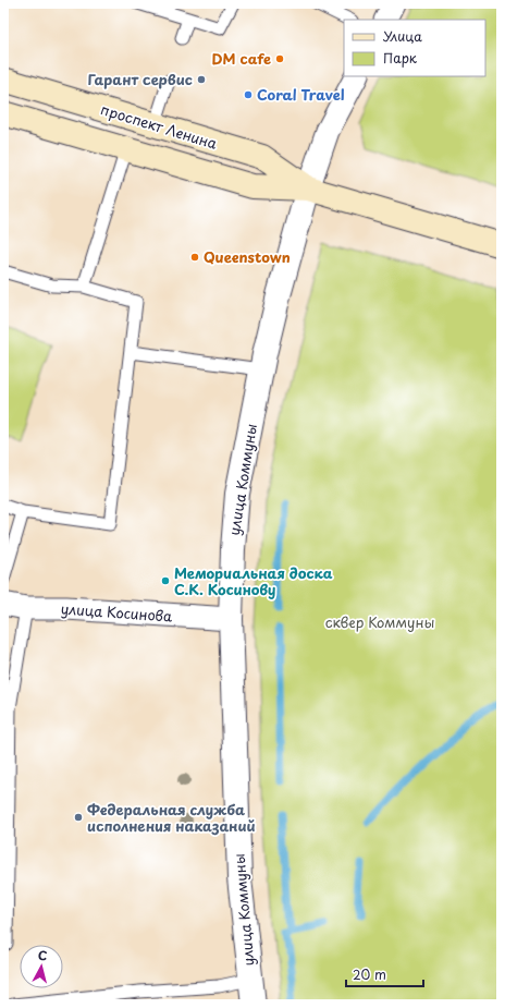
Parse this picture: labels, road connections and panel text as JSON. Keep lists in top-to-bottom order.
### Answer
{
  "streets": {
    "main road": ["проспект Ленина"],
    "street": ["улица Коммуны", "улица Косинова"]
  },
  "crossings": [
    ["проспект Ленина", "улица Коммуны"],
    ["улица Коммуны", "улица Косинова"]
  ],
  "parks": ["сквер Коммуны"],
  "places": [
    "DM cafe",
    "Гарант сервис",
    "Coral Travel",
    "Queenstown",
    "Мемориальная доска С.К. Косинову",
    "Федеральная служба исполнения наказаний"
  ],
  "legend": ["Улица", "Парк"],
  "scale_bar": "20 m",
  "north": "top"
}
